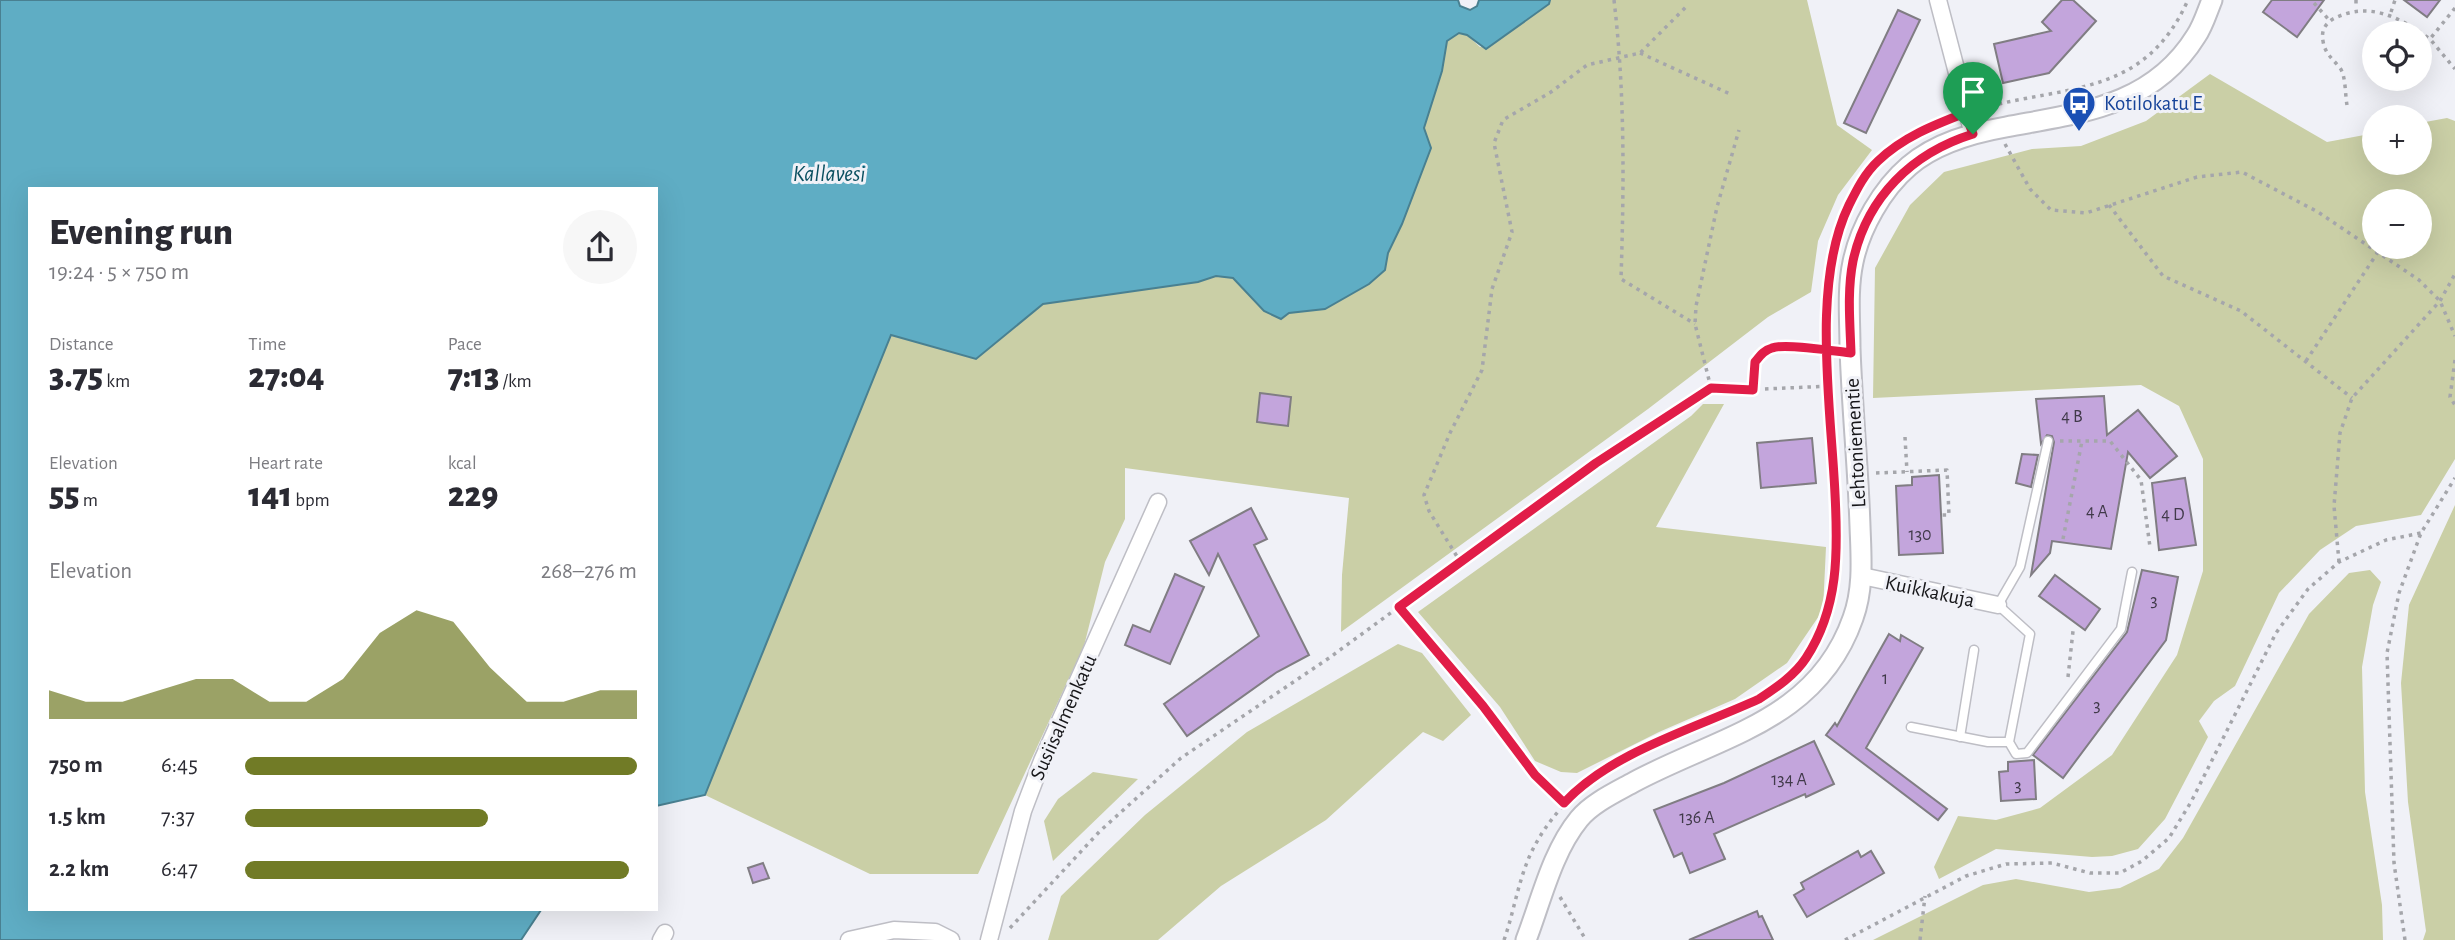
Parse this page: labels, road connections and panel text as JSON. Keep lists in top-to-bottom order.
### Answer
{
  "streets": {
    "street": ["Lehtoniementie", "Kuikkakuja", "Susiisalmenkatu"]
  },
  "crossings": [
    ["Lehtoniementie", "Kuikkakuja"]
  ],
  "water": ["Kallavesi"],
  "places": {
    "bus stop": ["Kotilokatu E"]
  },
  "house_numbers": [
    "4 B",
    "4 A",
    "4 D",
    "130",
    "3",
    "1",
    "3",
    "134 A",
    "3",
    "136 A"
  ],
  "page": {
    "map_buttons": ["+", "−"],
    "heading": ["Evening run", "19:24 · 5 × 750 m"],
    "stats": [
      ["Distance", "3.75 km"],
      ["Time", "27:04"],
      ["Pace", "7:13 /km"],
      ["Elevation", "55 m"],
      ["Heart rate", "141 bpm"],
      ["kcal", "229"]
    ],
    "chart": ["Elevation", "268–276 m"],
    "list": [
      {
        "name": "750 m",
        "note": "6:45"
      },
      {
        "name": "1.5 km",
        "note": "7:37"
      },
      {
        "name": "2.2 km",
        "note": "6:47"
      }
    ]
  }
}
